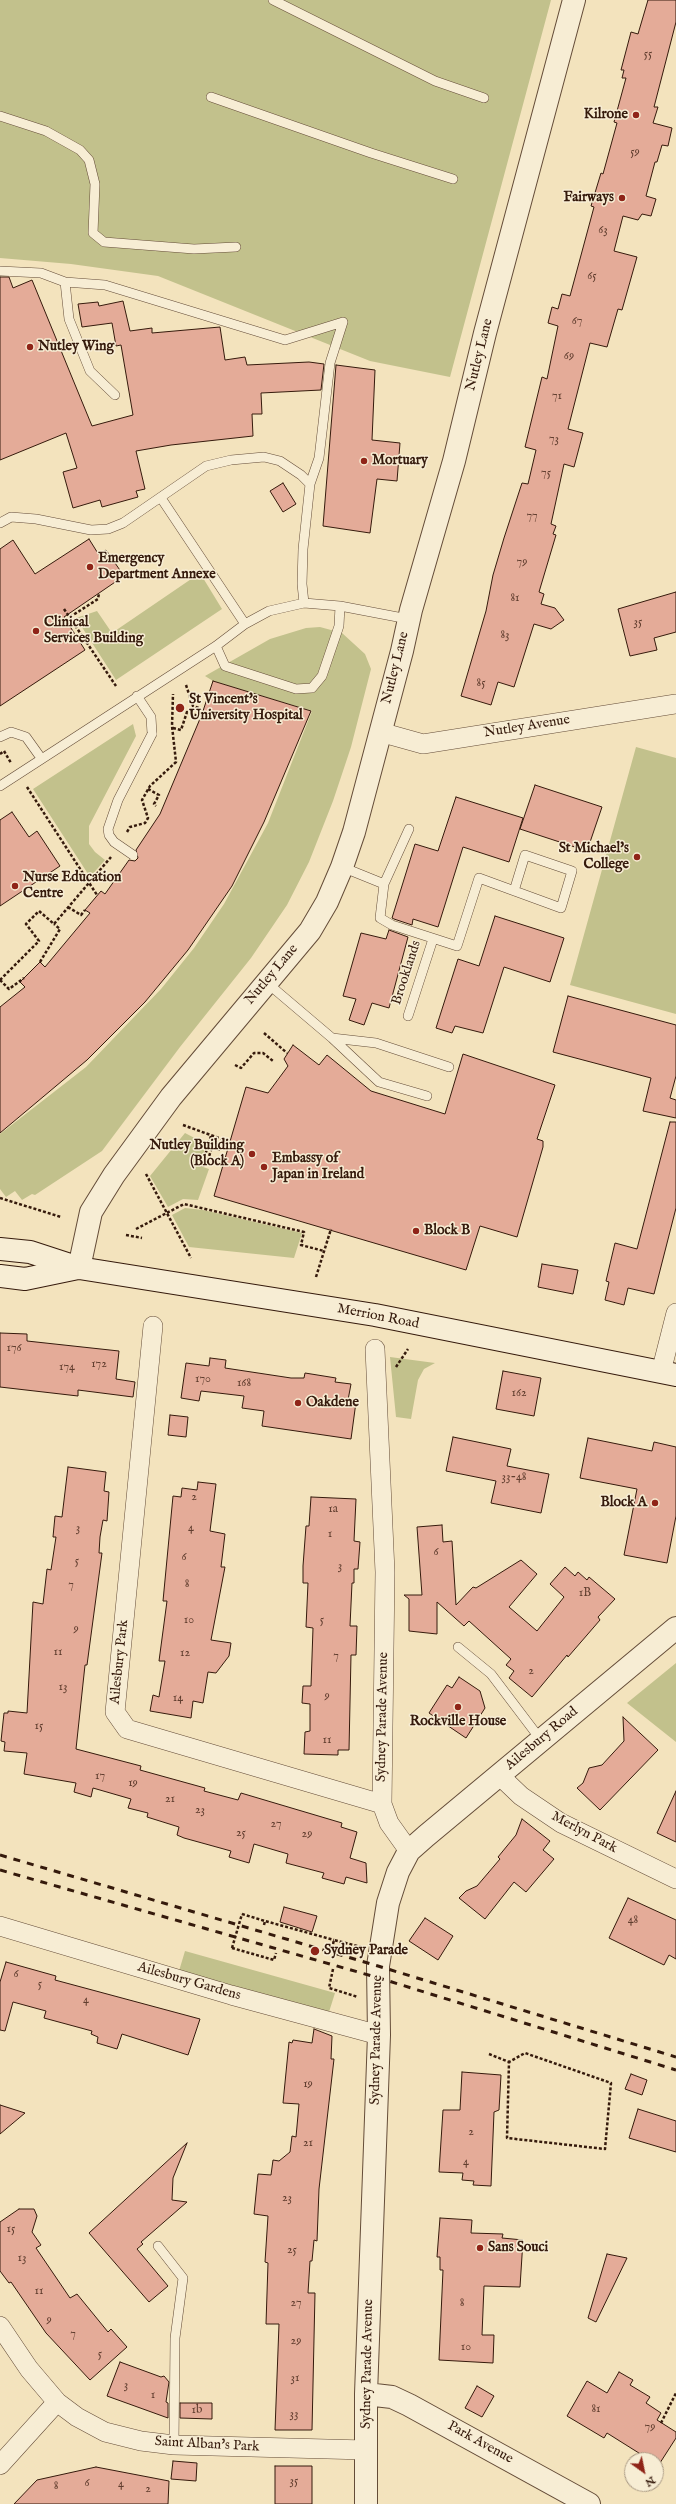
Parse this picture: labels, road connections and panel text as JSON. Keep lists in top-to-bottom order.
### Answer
{
  "streets": {
    "street": [
      "Nutley Lane",
      "Nutley Avenue",
      "Merrion Road",
      "Ailesbury Park",
      "Sydney Parade Avenue",
      "Ailesbury Road",
      "Merlyn Park",
      "Ailesbury Gardens",
      "Park Avenue",
      "Saint Alban's Park"
    ],
    "lane": ["Brooklands"]
  },
  "crossings": [
    ["Nutley Lane", "Nutley Avenue"],
    ["Nutley Lane", "Merrion Road"],
    ["Ailesbury Park", "Sydney Parade Avenue"],
    ["Sydney Parade Avenue", "Ailesbury Road"],
    ["Sydney Parade Avenue", "Ailesbury Gardens"],
    ["Sydney Parade Avenue", "Park Avenue"],
    ["Sydney Parade Avenue", "Saint Alban's Park"],
    ["Ailesbury Road", "Merlyn Park"]
  ],
  "places": [
    "Kilrone",
    "Fairways",
    "Nutley Wing",
    "Mortuary",
    "Emergency Department Annexe",
    "Clinical Services Building",
    "St Vincent's University Hospital",
    "St Michael's College",
    "Nurse Education Centre",
    "Nutley Building (Block A)",
    "Embassy of Japan in Ireland",
    "Block B",
    "Oakdene",
    "Block A",
    "Rockville House",
    "Sydney Parade",
    "Sans Souci"
  ],
  "house_numbers": [
    "55",
    "59",
    "63",
    "65",
    "67",
    "69",
    "71",
    "73",
    "75",
    "77",
    "79",
    "81",
    "35",
    "83",
    "85",
    "176",
    "172",
    "174",
    "170",
    "168",
    "162",
    "33-48",
    "2",
    "1a",
    "3",
    "4",
    "1",
    "6",
    "6",
    "5",
    "3",
    "8",
    "7",
    "1B",
    "10",
    "5",
    "9",
    "11",
    "12",
    "7",
    "2",
    "13",
    "9",
    "14",
    "15",
    "11",
    "17",
    "19",
    "21",
    "23",
    "27",
    "25",
    "29",
    "48",
    "6",
    "5",
    "4",
    "19",
    "2",
    "21",
    "4",
    "23",
    "15",
    "25",
    "13",
    "11",
    "27",
    "8",
    "9",
    "7",
    "29",
    "10",
    "5",
    "31",
    "3",
    "1",
    "81",
    "1b",
    "33",
    "79",
    "35",
    "6",
    "4",
    "8",
    "2"
  ],
  "north": "bottom right"
}
